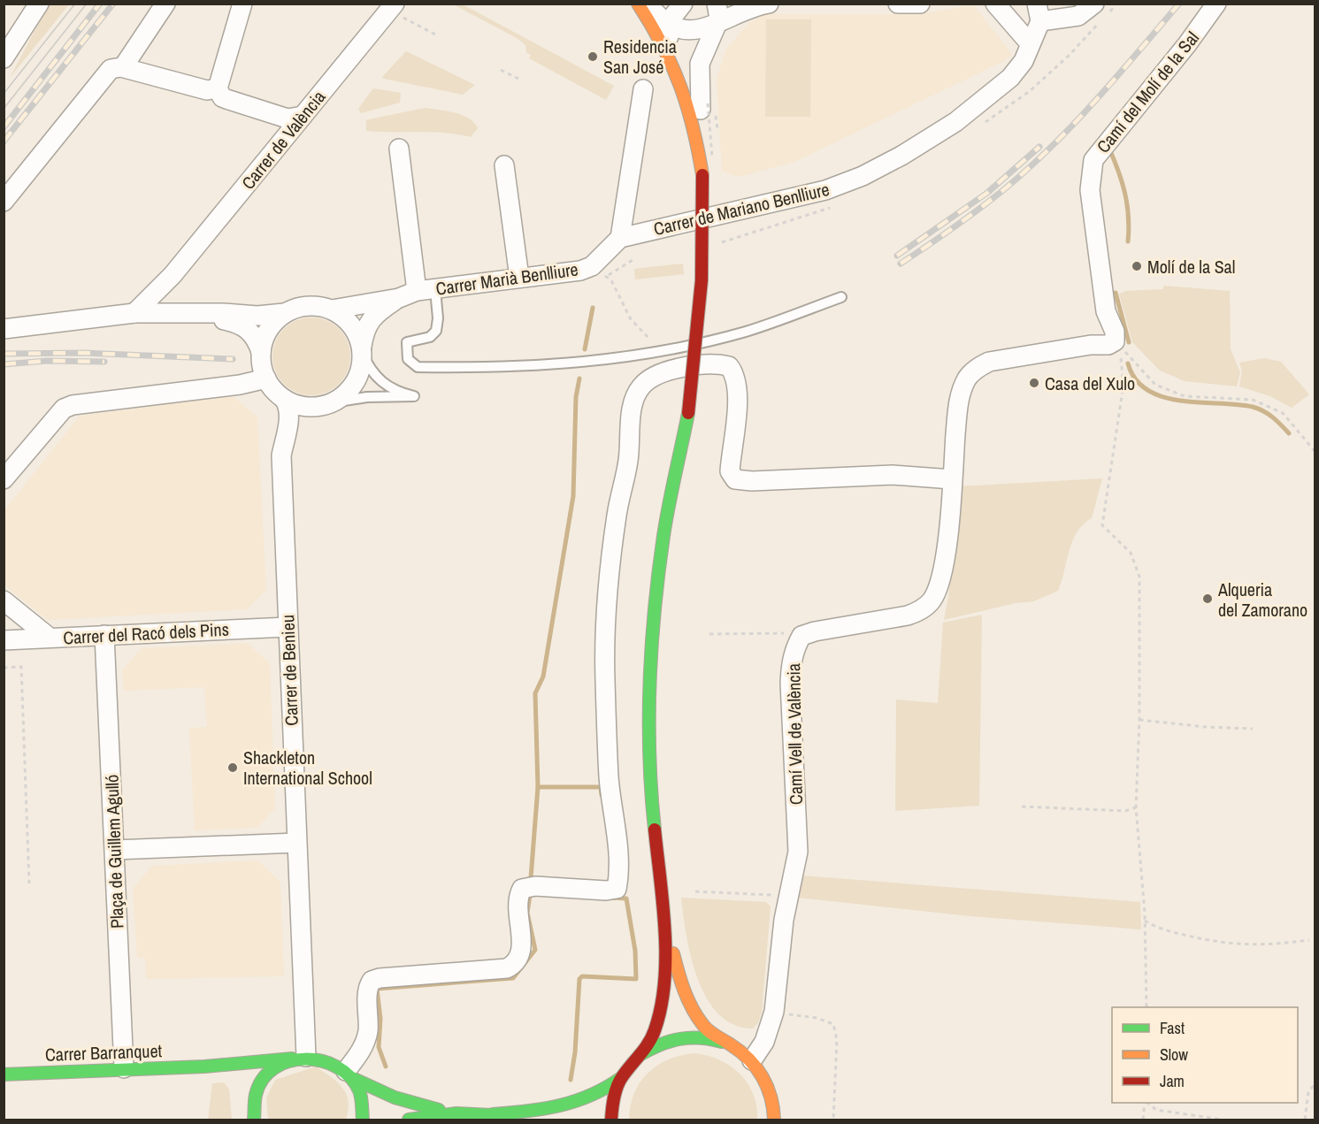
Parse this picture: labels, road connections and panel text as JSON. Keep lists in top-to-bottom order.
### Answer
{
  "streets": {
    "street": [
      "Camí del Molí de la Sal",
      "Carrer de València",
      "Carrer de Mariano Benlliure",
      "Carrer Marià Benlliure",
      "Carrer del Racó dels Pins",
      "Carrer de Benieu",
      "Camí Vell de València",
      "Plaça de Guillem Agulló",
      "Carrer Barranquet"
    ]
  },
  "crossings": [
    ["Carrer de Mariano Benlliure", "Carrer Marià Benlliure"],
    ["Carrer Marià Benlliure", "Carrer de Benieu"],
    ["Carrer del Racó dels Pins", "Carrer de Benieu"],
    ["Carrer del Racó dels Pins", "Plaça de Guillem Agulló"],
    ["Carrer de Benieu", "Carrer Barranquet"],
    ["Plaça de Guillem Agulló", "Carrer Barranquet"]
  ],
  "places": [
    "Residencia San José",
    "Molí de la Sal",
    "Casa del Xulo",
    "Alqueria del Zamorano",
    "Shackleton International School"
  ],
  "legend": ["Fast", "Slow", "Jam"]
}
